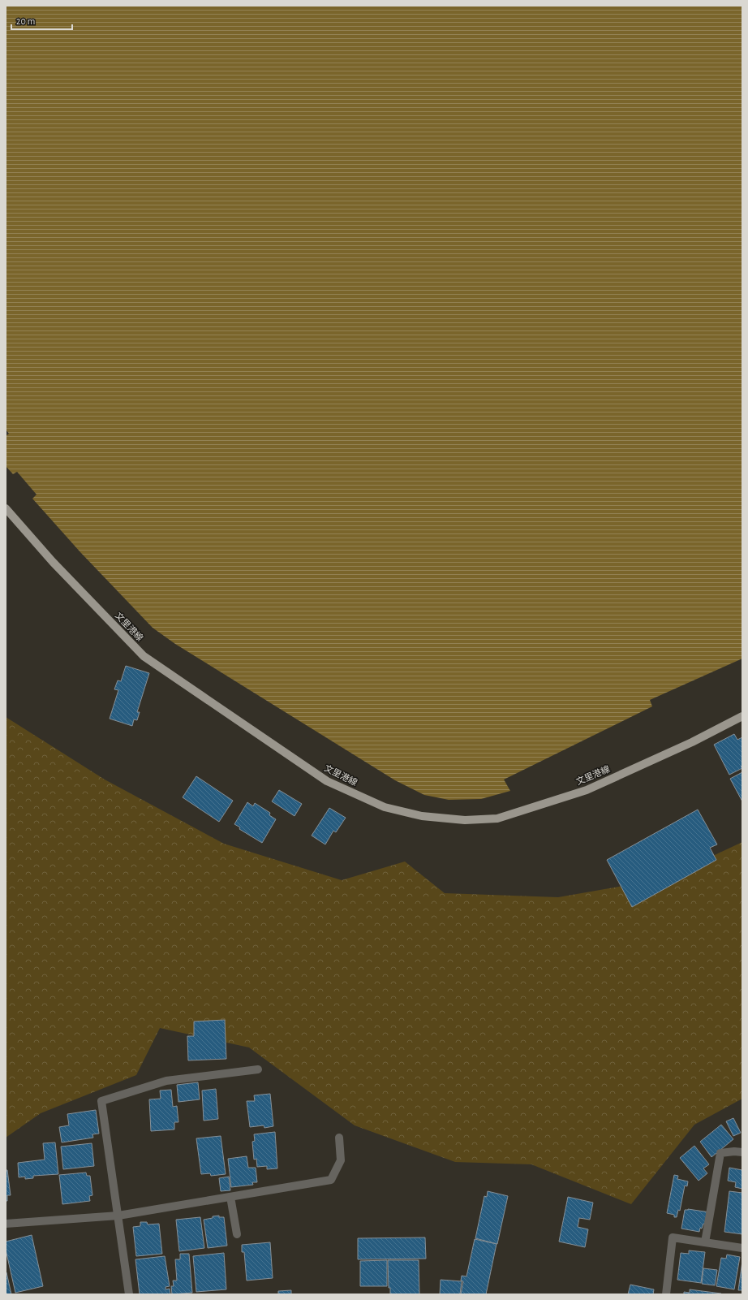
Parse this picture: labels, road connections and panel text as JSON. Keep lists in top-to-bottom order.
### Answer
{
  "streets": {
    "main road": ["文里港線"]
  },
  "scale_bar": "20 m"
}
